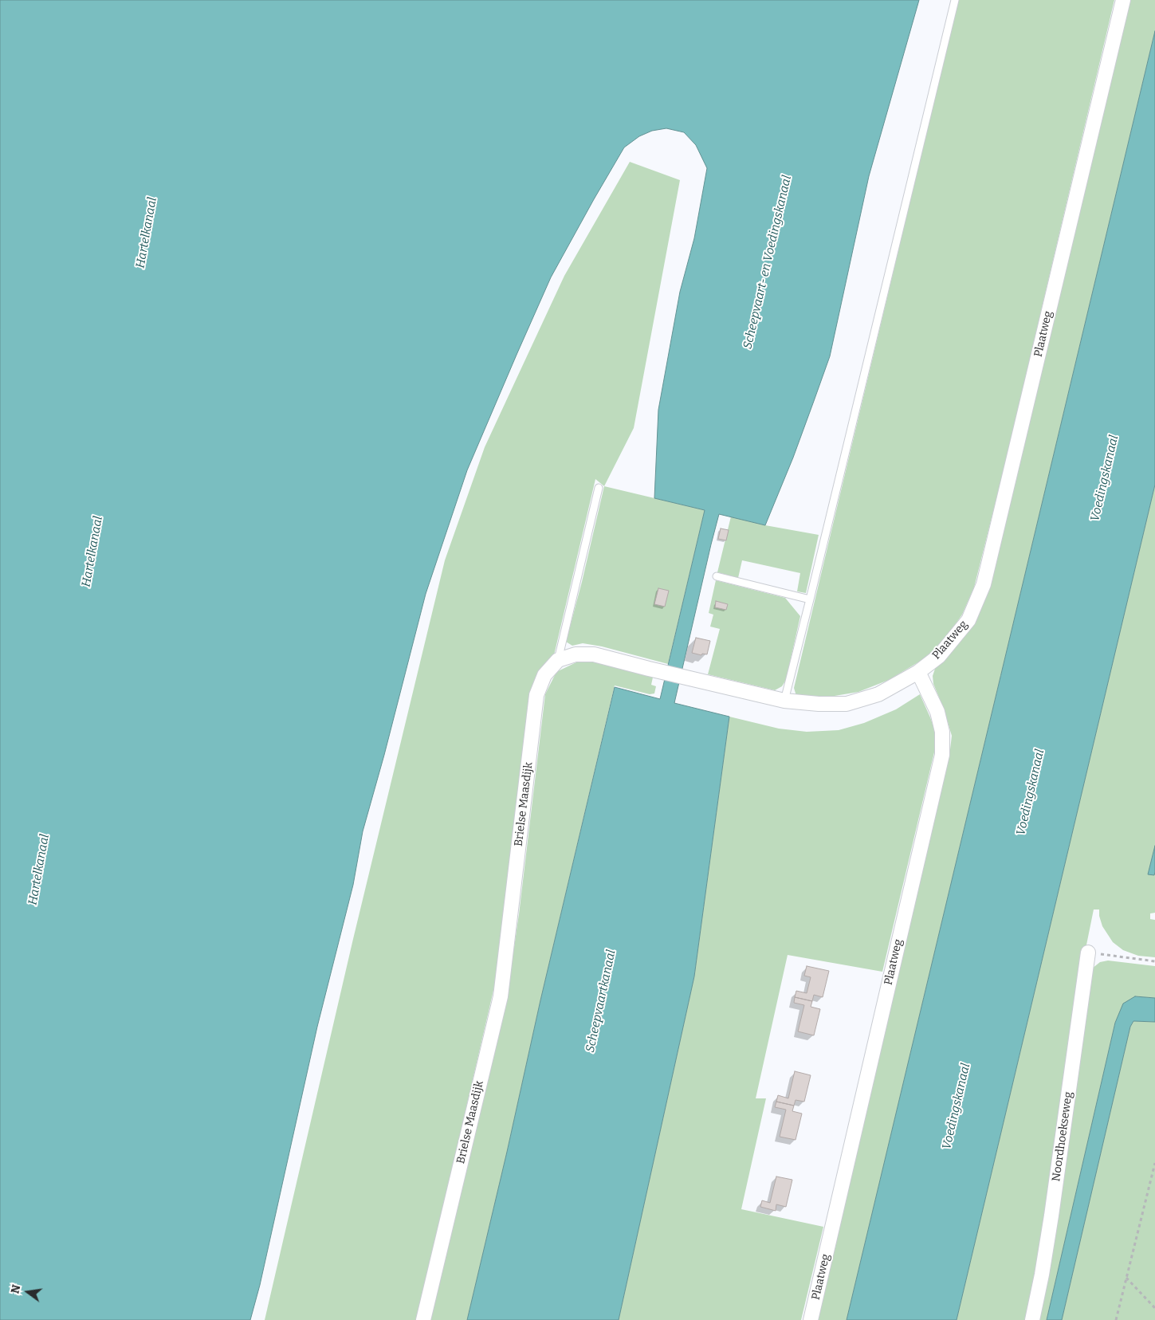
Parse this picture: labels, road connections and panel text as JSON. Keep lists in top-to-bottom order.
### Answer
{
  "streets": {
    "street": ["Plaatweg", "Brielse Maasdijk", "Noordhoekseweg"]
  },
  "water": [
    "Hartelkanaal",
    "Scheepvaart- en Voedingskanaal",
    "Voedingskanaal",
    "Scheepvaartkanaal"
  ],
  "north": "left"
}
